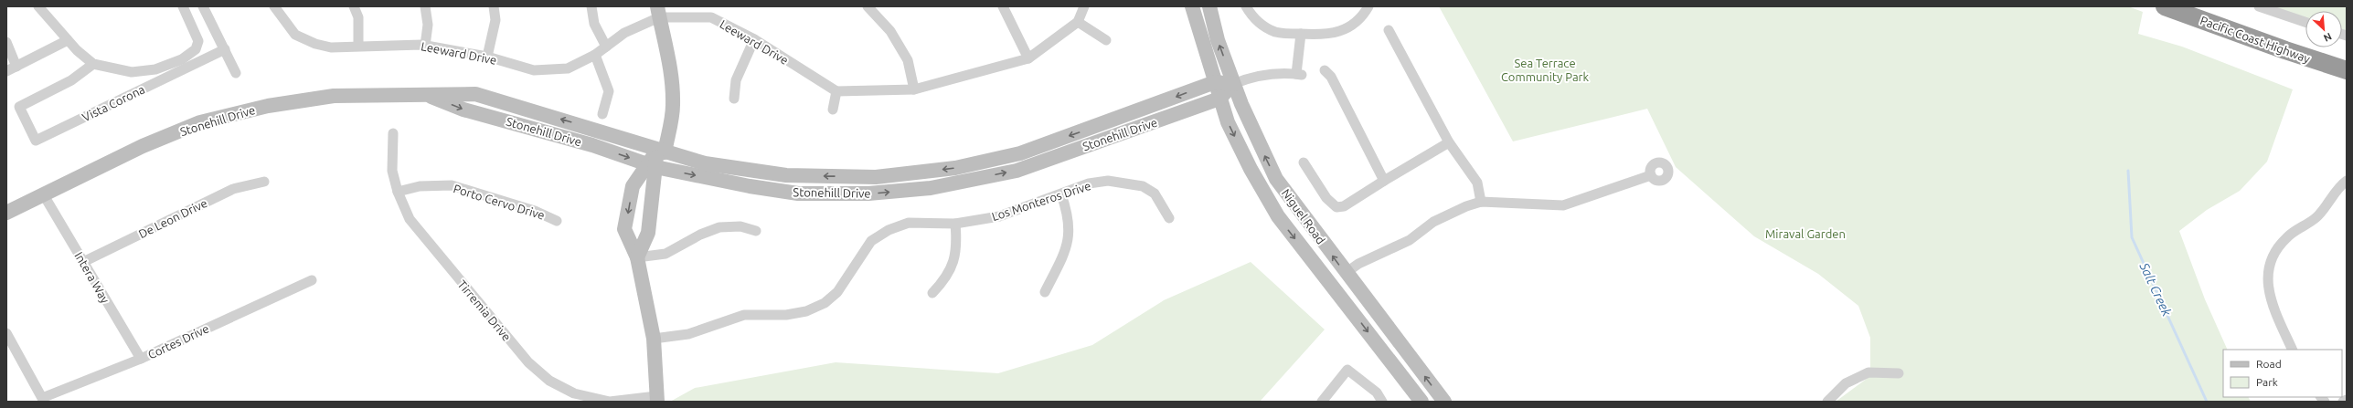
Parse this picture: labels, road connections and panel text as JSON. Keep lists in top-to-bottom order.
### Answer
{
  "streets": {
    "highway": ["Pacific Coast Highway"],
    "main road": ["Stonehill Drive", "Niguel Road"],
    "street": [
      "Leeward Drive",
      "Vista Corona",
      "Los Monteros Drive",
      "Porto Cervo Drive",
      "De Leon Drive",
      "Intera Way",
      "Tirremia Drive",
      "Cortes Drive"
    ]
  },
  "crossings": [
    ["Stonehill Drive", "Niguel Road"],
    ["Stonehill Drive", "Intera Way"],
    ["Porto Cervo Drive", "Tirremia Drive"],
    ["De Leon Drive", "Intera Way"],
    ["Intera Way", "Cortes Drive"]
  ],
  "water": ["Salt Creek"],
  "parks": ["Sea Terrace Community Park", "Miraval Garden"],
  "legend": ["Road", "Park"],
  "north": "bottom right"
}
